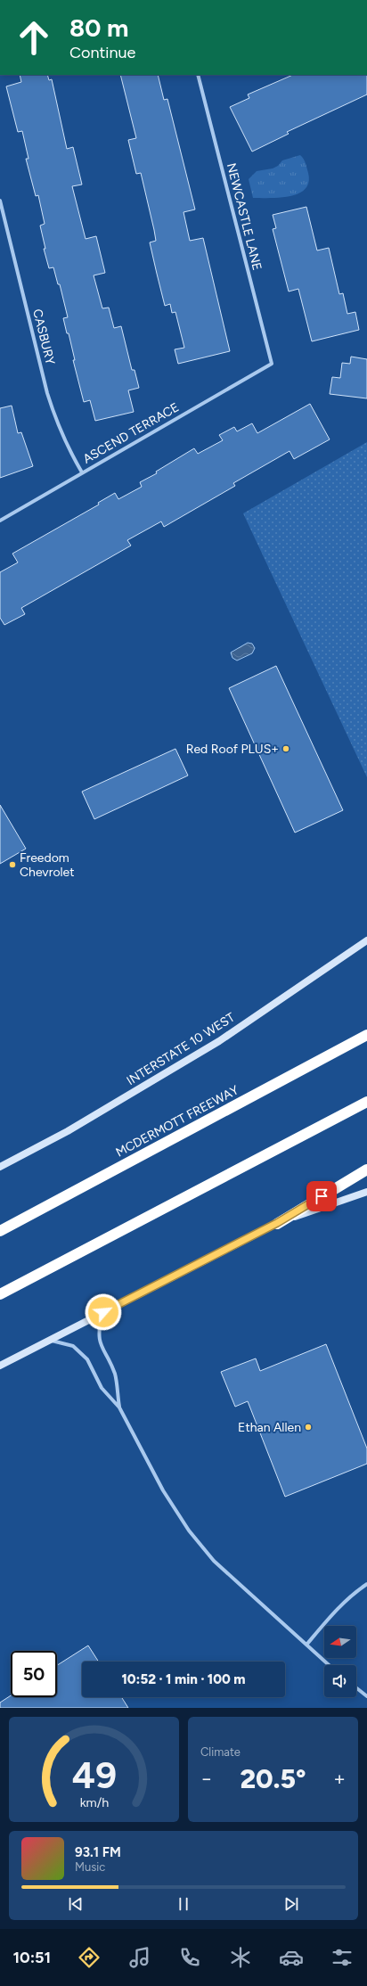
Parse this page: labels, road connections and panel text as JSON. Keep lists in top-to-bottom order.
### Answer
{
  "streets": {
    "highway": ["MCDERMOTT FREEWAY"],
    "main road": ["INTERSTATE 10 WEST"],
    "street": ["NEWCASTLE LANE", "CASBURY", "ASCEND TERRACE"]
  },
  "crossings": [
    ["NEWCASTLE LANE", "ASCEND TERRACE"],
    ["CASBURY", "ASCEND TERRACE"]
  ],
  "places": ["Red Roof PLUS+", "Freedom Chevrolet", "Ethan Allen"],
  "north": "left",
  "page": {
    "turn": ["80 m", "Continue"],
    "limit": "50",
    "trip": "10:52 · 1 min · 100 m",
    "tile": "Climate",
    "heat": ["−", "20.5°", "+"],
    "song": ["93.1 FM", "Music"],
    "tabs": "10:51",
    "gauge": ["49", "km/h"]
  }
}
